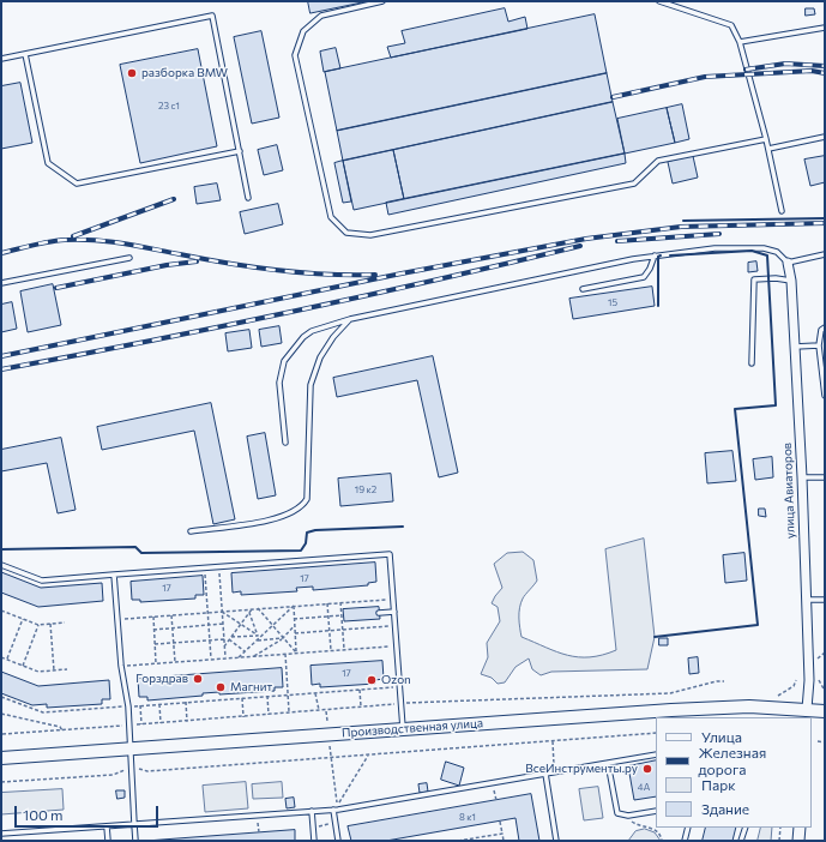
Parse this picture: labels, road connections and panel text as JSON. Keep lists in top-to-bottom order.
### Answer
{
  "streets": {
    "main road": ["Производственная улица"],
    "street": ["улица Авиаторов"]
  },
  "crossings": [
    ["улица Авиаторов", "Производственная улица"]
  ],
  "places": [
    "разборка BMW",
    "Горздрав",
    "Ozon",
    "Магнит",
    "ВсеИнструменты.ру"
  ],
  "house_numbers": [
    "23 с1",
    "15",
    "19 к2",
    "17",
    "17",
    "17",
    "4А",
    "8 к1"
  ],
  "legend": [
    "Улица",
    "Железная дорога",
    "Парк",
    "Здание"
  ],
  "scale_bar": "100 m"
}
